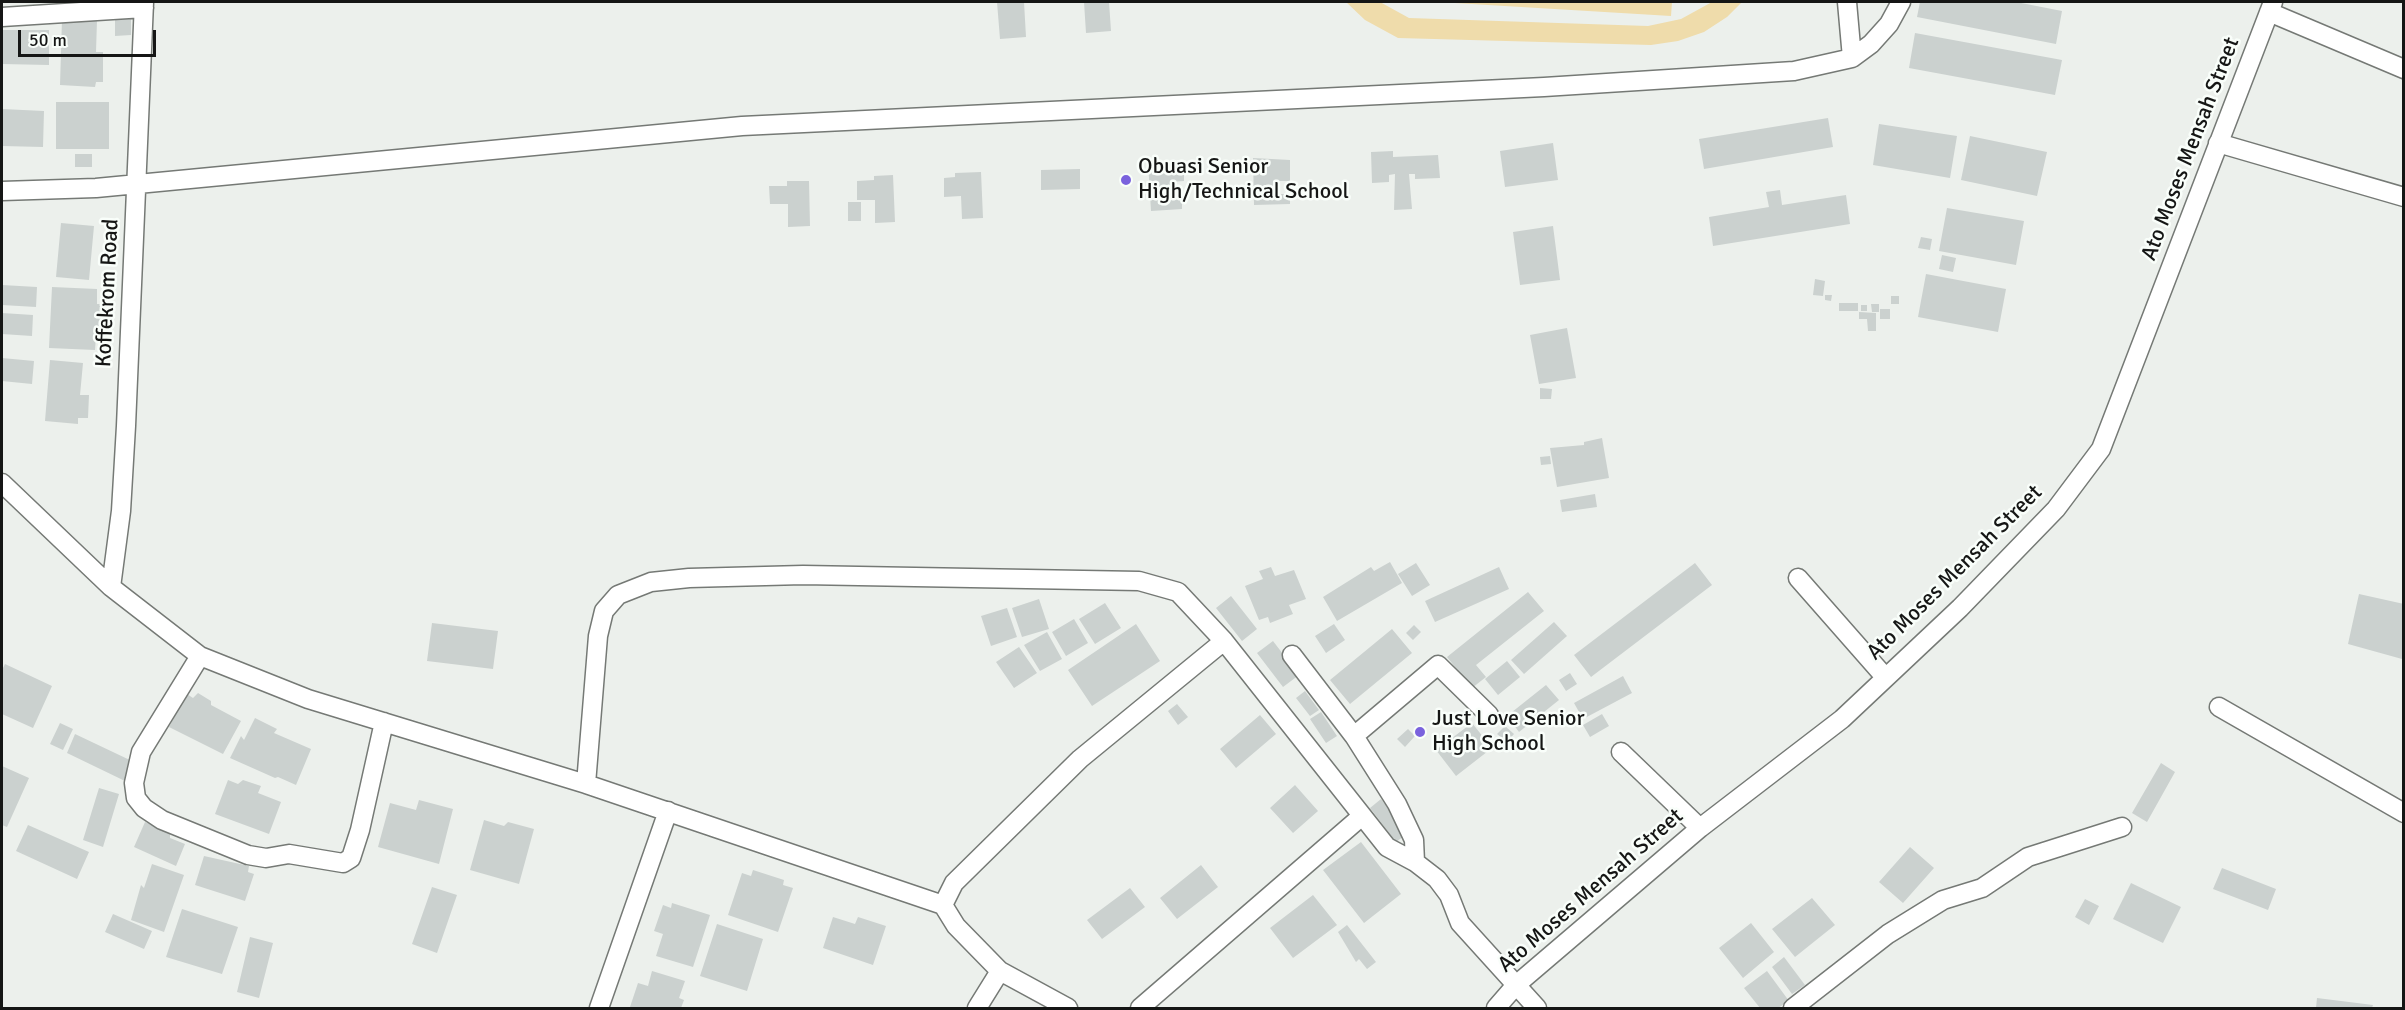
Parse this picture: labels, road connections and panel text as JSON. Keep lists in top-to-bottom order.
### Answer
{
  "streets": {
    "street": ["Ato Moses Mensah Street", "Koffekrom Road"]
  },
  "places": ["Obuasi Senior High/Technical School", "Just Love Senior High School"],
  "scale_bar": "50 m"
}
